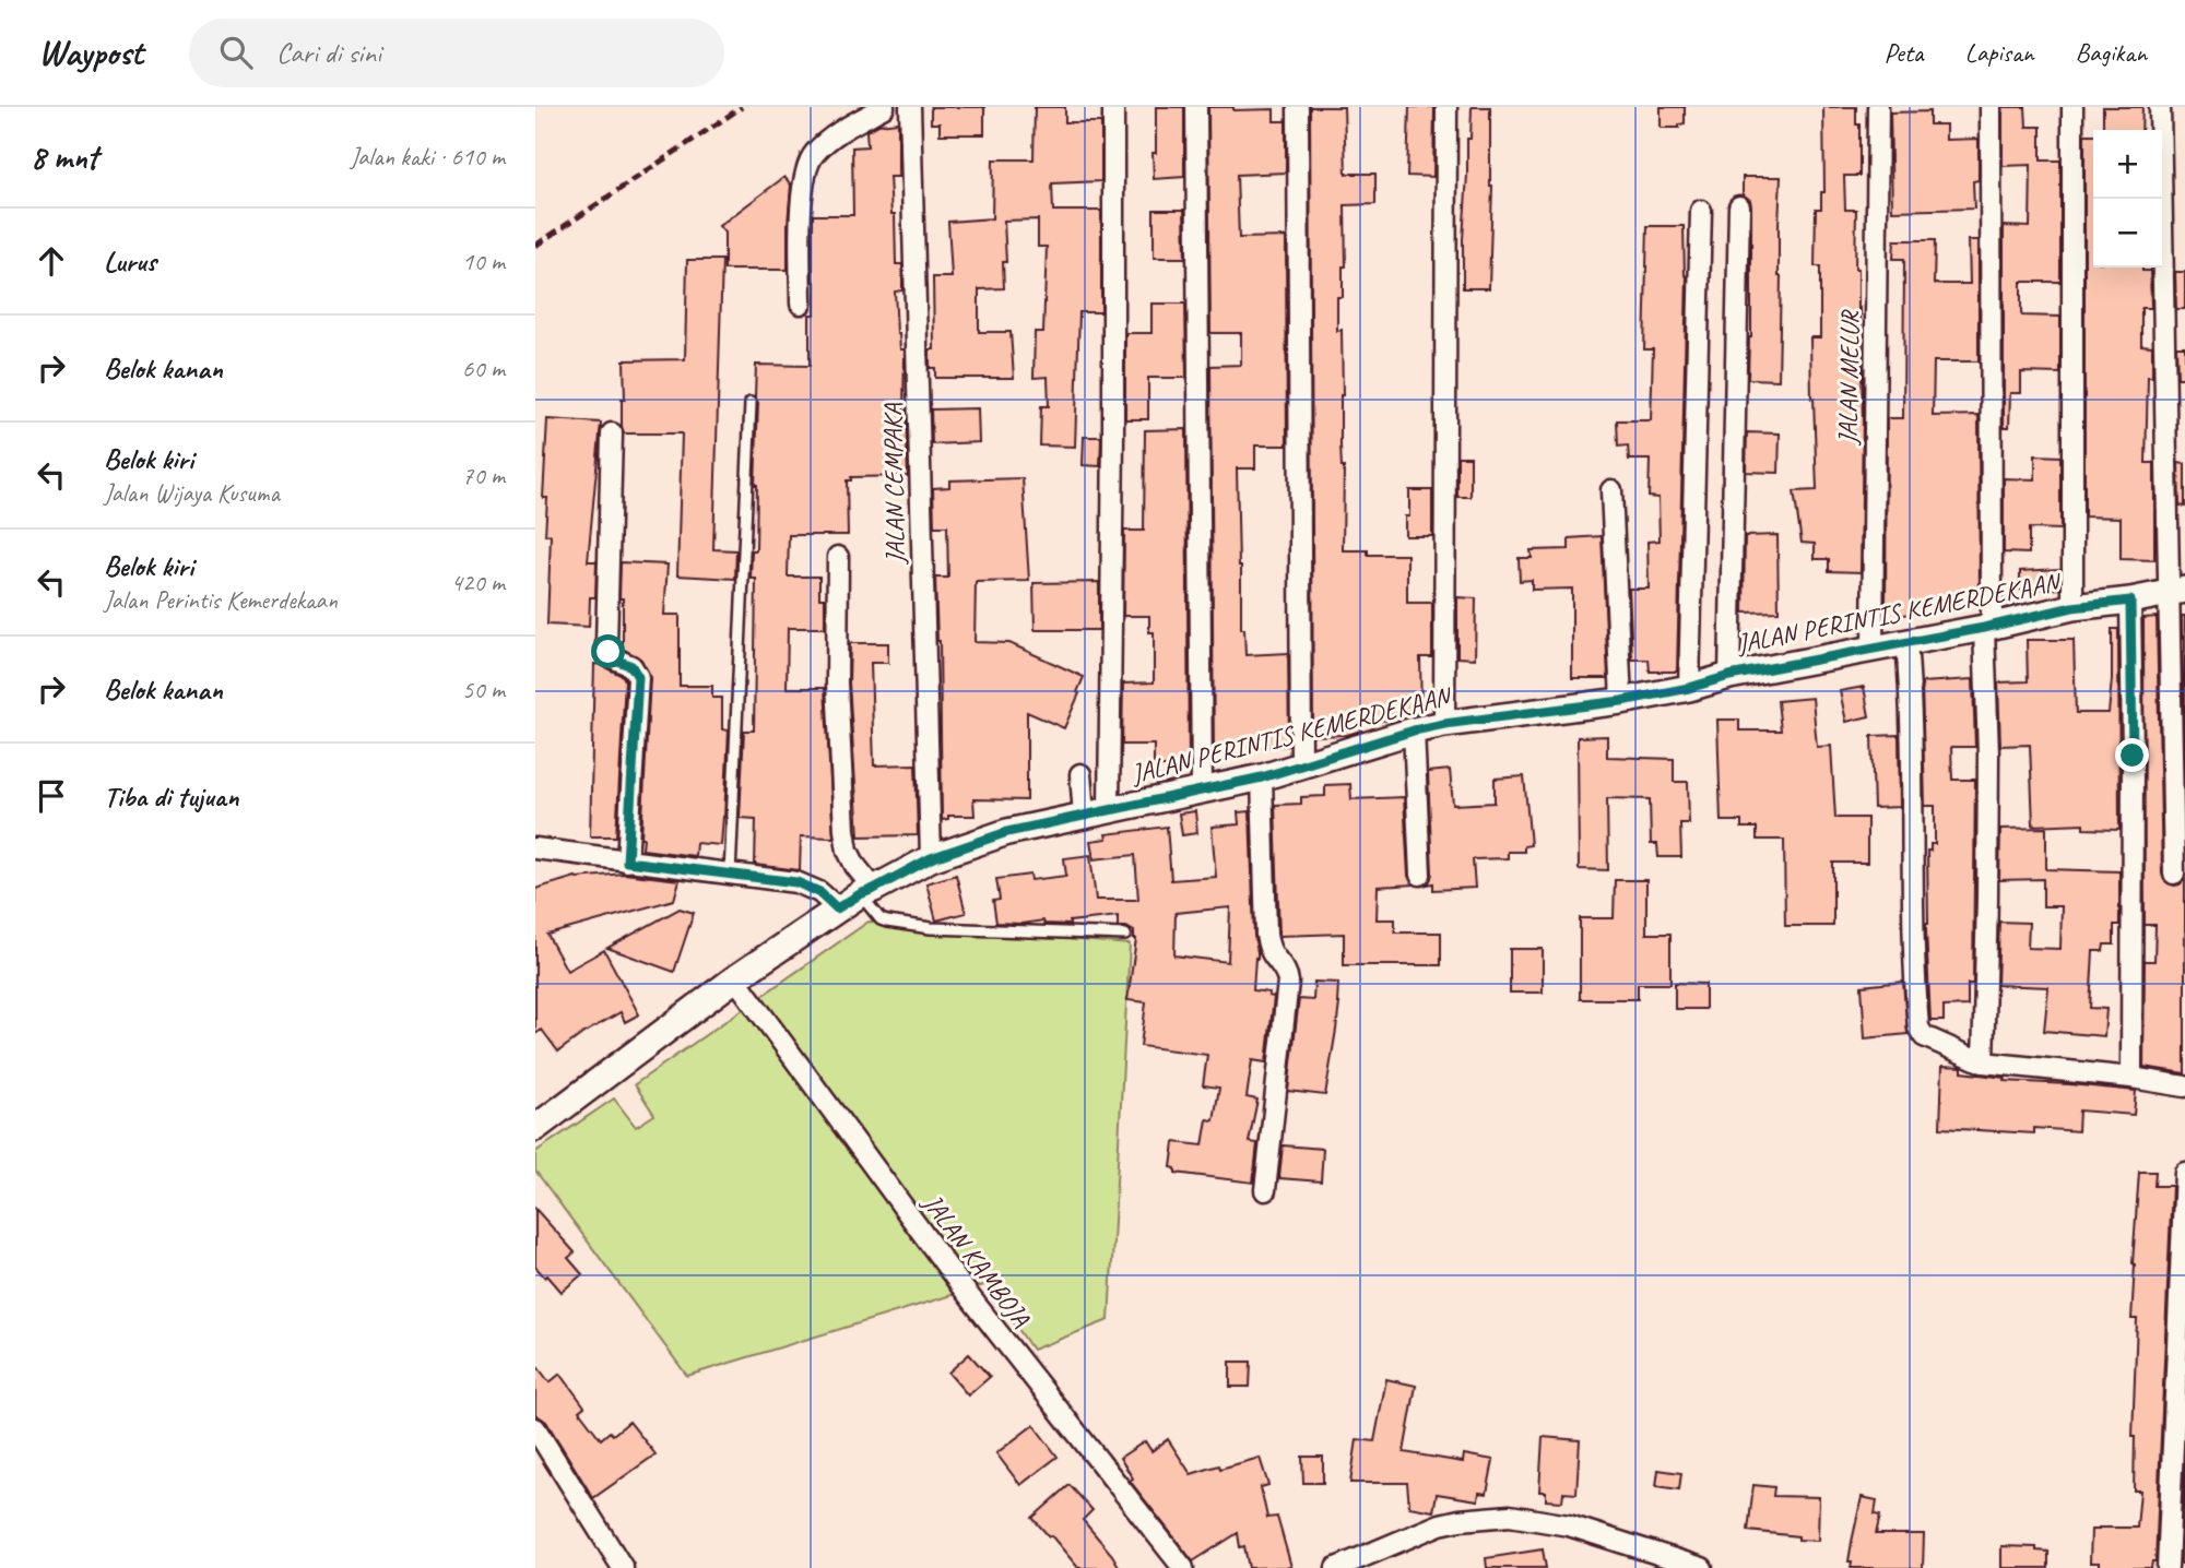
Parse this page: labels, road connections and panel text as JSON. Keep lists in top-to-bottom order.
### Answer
{
  "streets": {
    "street": [
      "JALAN MELUR",
      "JALAN CEMPAKA",
      "JALAN PERINTIS KEMERDEKAAN",
      "JALAN KAMBOJA"
    ]
  },
  "crossings": [
    ["JALAN MELUR", "JALAN PERINTIS KEMERDEKAAN"],
    ["JALAN CEMPAKA", "JALAN PERINTIS KEMERDEKAAN"],
    ["JALAN PERINTIS KEMERDEKAAN", "JALAN KAMBOJA"]
  ],
  "page": {
    "header": "Waypost",
    "search": "Cari di sini",
    "nav": ["Peta", "Lapisan", "Bagikan"],
    "heading": ["8 mnt", "Jalan kaki · 610 m"],
    "map_buttons": ["+", "−"],
    "list": [
      ["Lurus", "10 m"],
      ["Belok kanan", "60 m"],
      ["Belok kiri", "Jalan Wijaya Kusuma", "70 m"],
      ["Belok kiri", "Jalan Perintis Kemerdekaan", "420 m"],
      ["Belok kanan", "50 m"],
      "Tiba di tujuan"
    ]
  }
}
